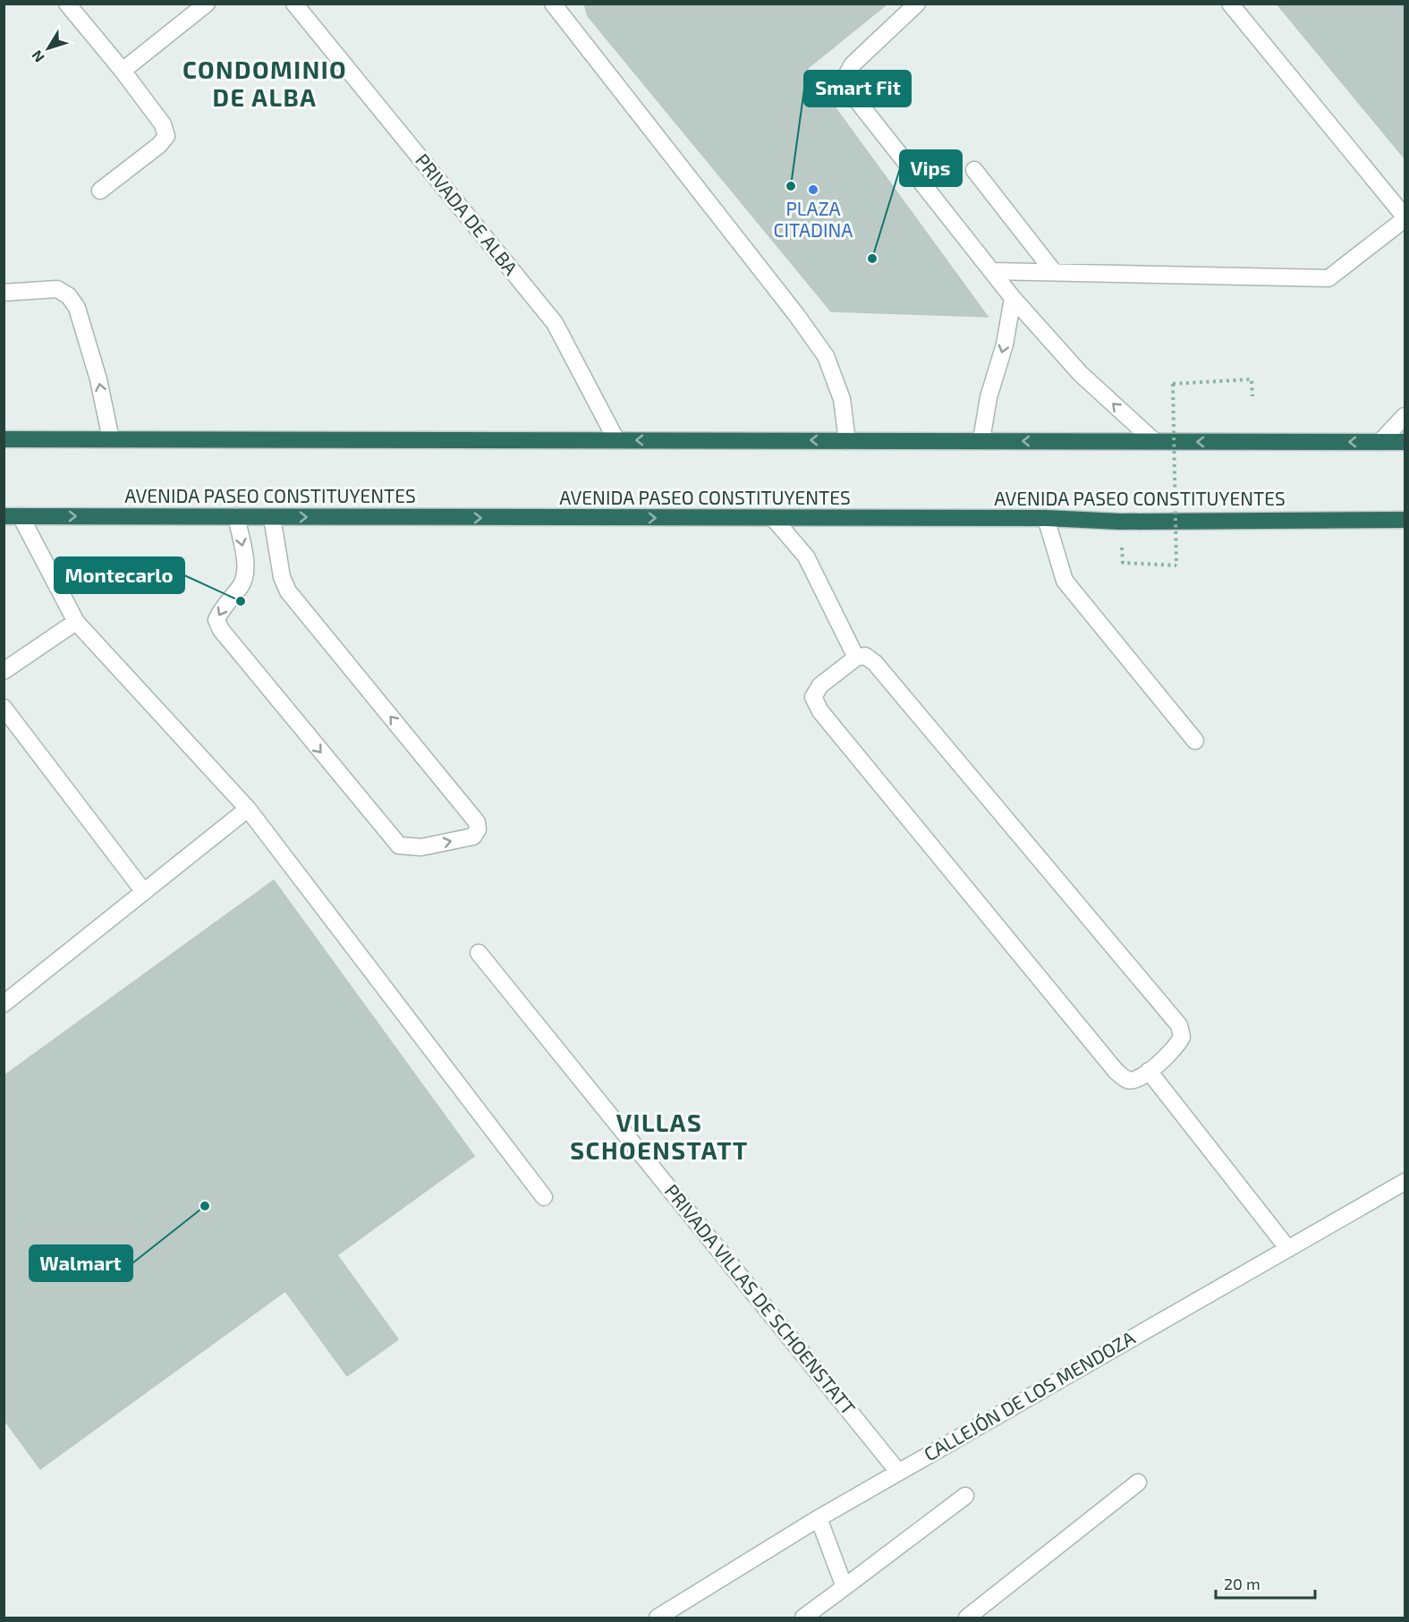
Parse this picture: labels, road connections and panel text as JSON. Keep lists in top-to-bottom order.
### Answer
{
  "streets": {
    "highway": ["AVENIDA PASEO CONSTITUYENTES"],
    "street": ["PRIVADA DE ALBA", "PRIVADA VILLAS DE SCHOENSTATT", "CALLEJÓN DE LOS MENDOZA"]
  },
  "crossings": [
    ["PRIVADA VILLAS DE SCHOENSTATT", "CALLEJÓN DE LOS MENDOZA"]
  ],
  "districts": ["CONDOMINIO DE ALBA", "VILLAS SCHOENSTATT"],
  "places": [
    "Smart Fit",
    "PLAZA CITADINA",
    "Vips",
    "Montecarlo",
    "Walmart"
  ],
  "scale_bar": "20 m",
  "north": "bottom left"
}
